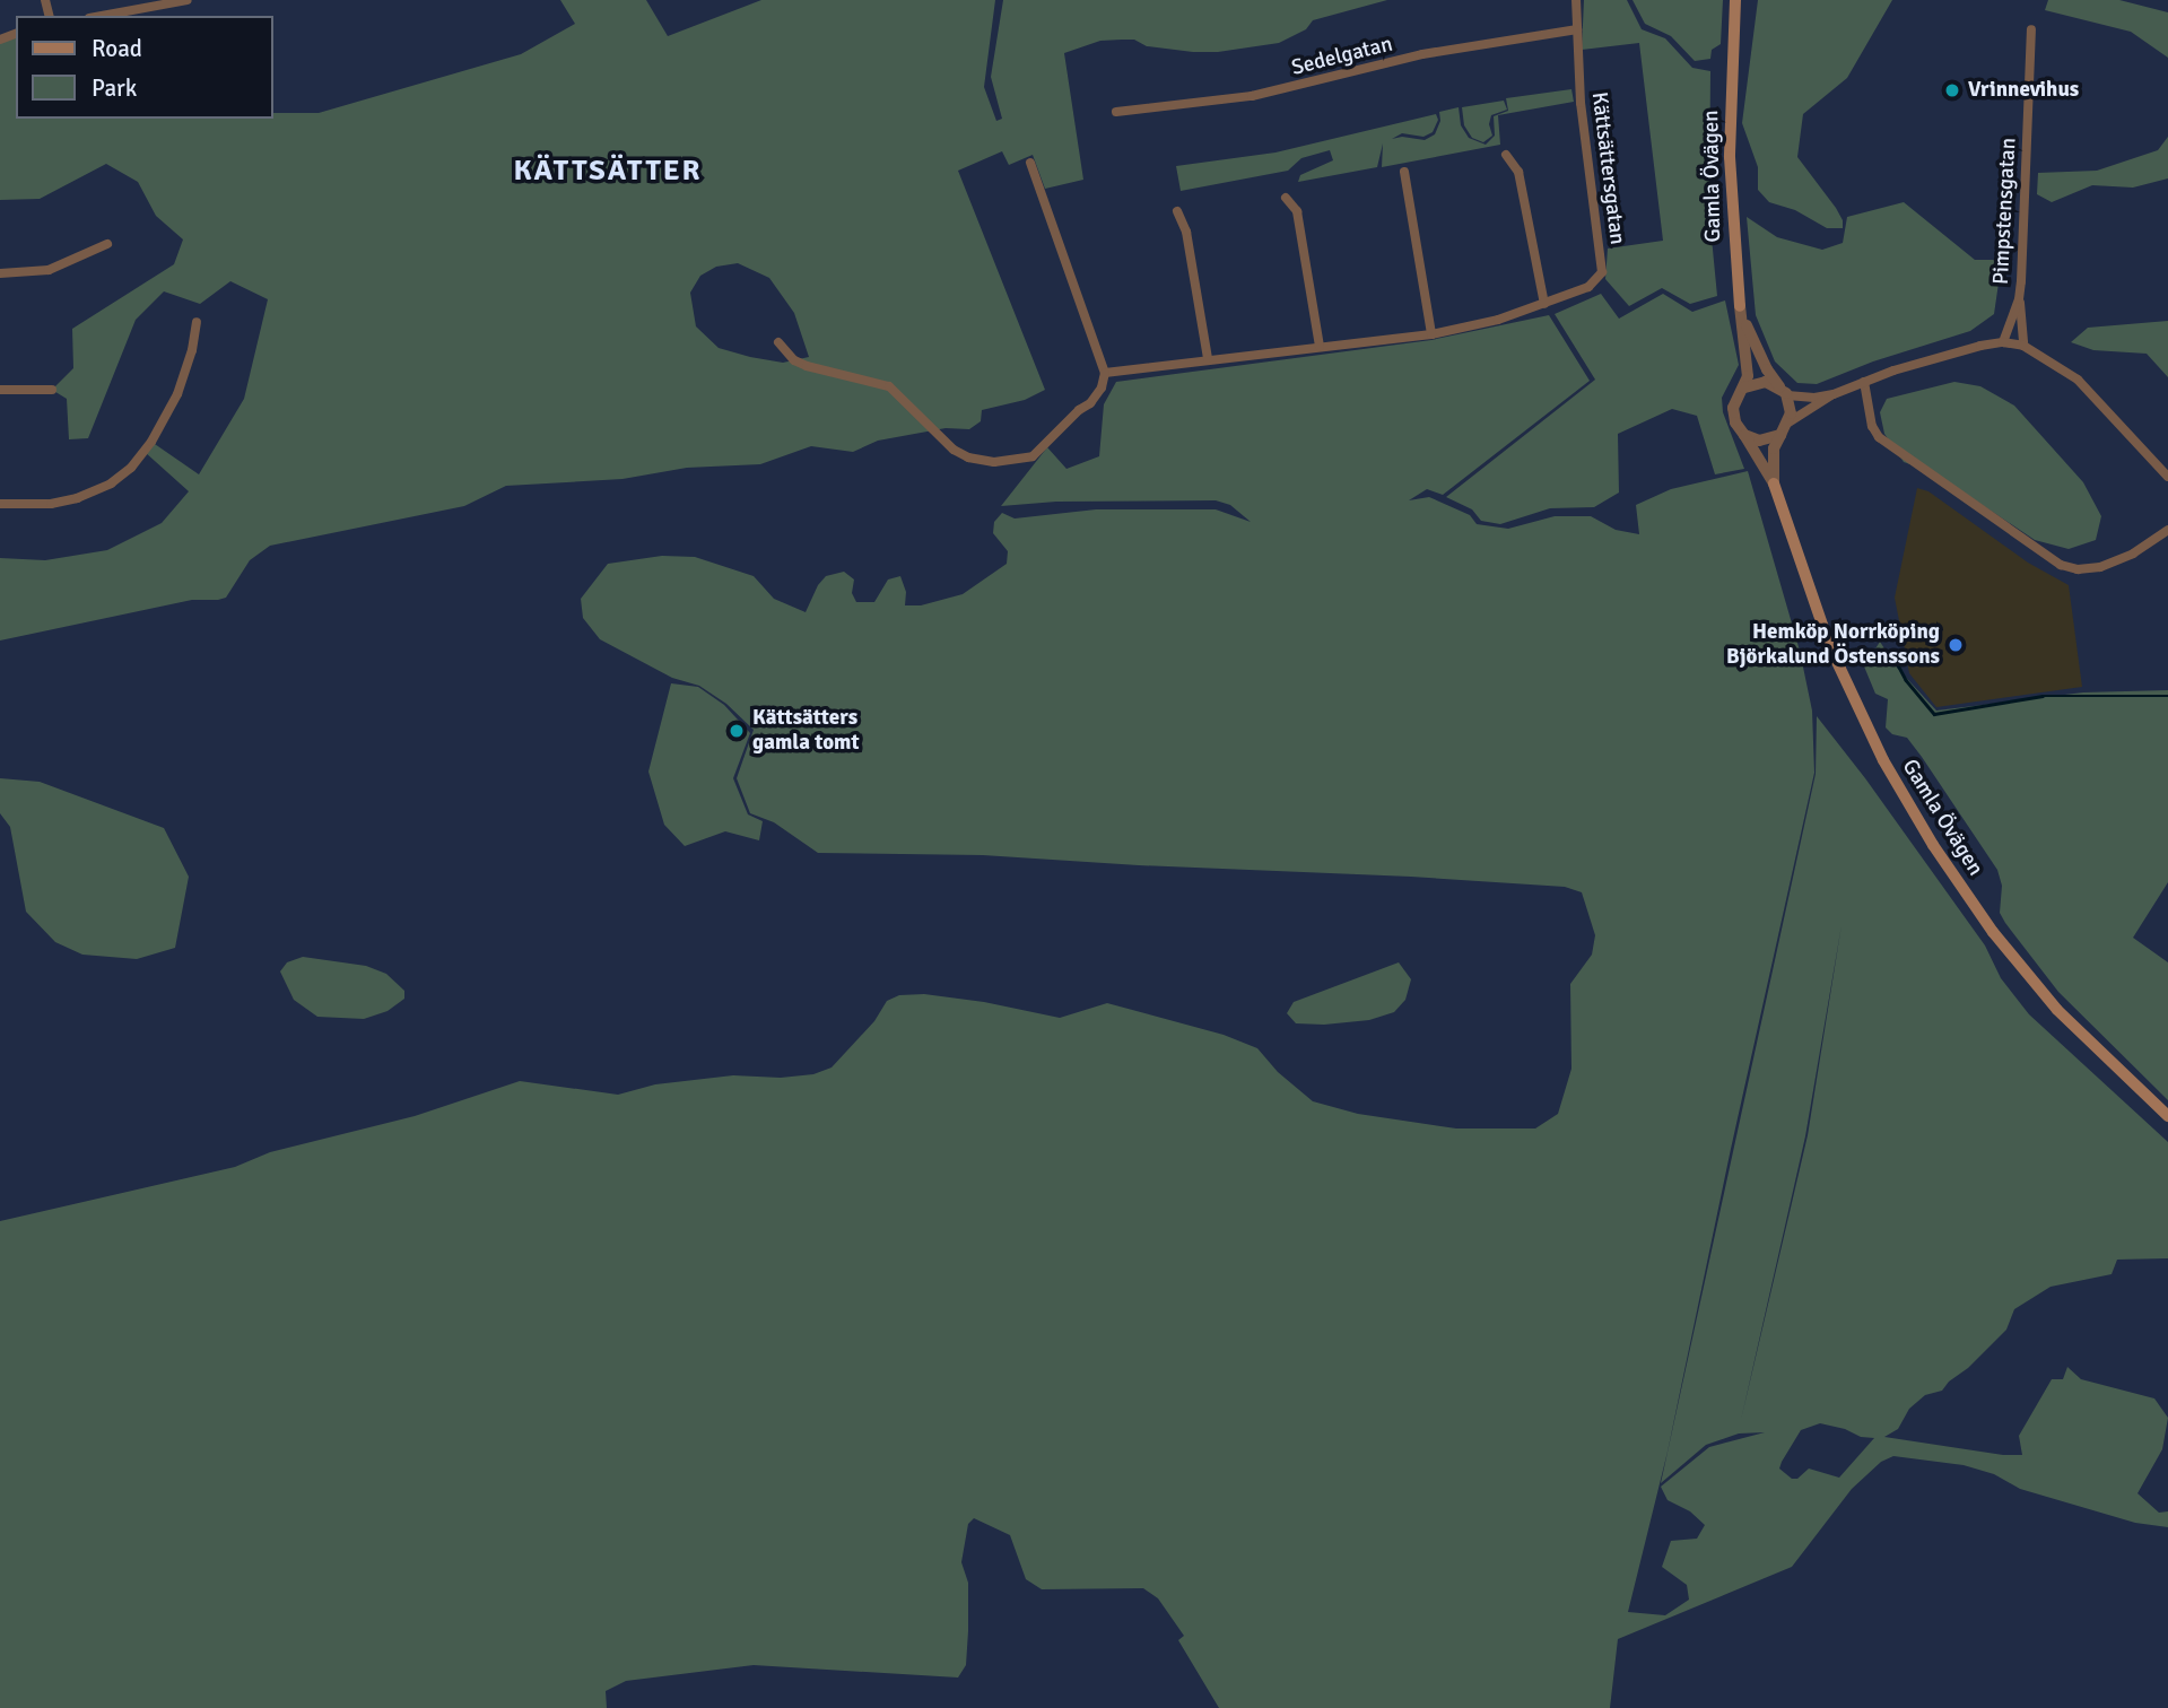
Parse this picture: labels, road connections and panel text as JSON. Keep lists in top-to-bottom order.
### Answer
{
  "streets": {
    "main road": ["Gamla Övägen"],
    "street": ["Sedelgatan", "Kättsättersgatan", "Pimpstensgatan"]
  },
  "crossings": [
    ["Sedelgatan", "Kättsättersgatan"]
  ],
  "districts": ["KÄTTSÄTTER"],
  "places": ["Vrinnevihus", "Hemköp Norrköping Björkalund Östenssons", "Kättsätters gamla tomt"],
  "legend": ["Road", "Park"]
}
